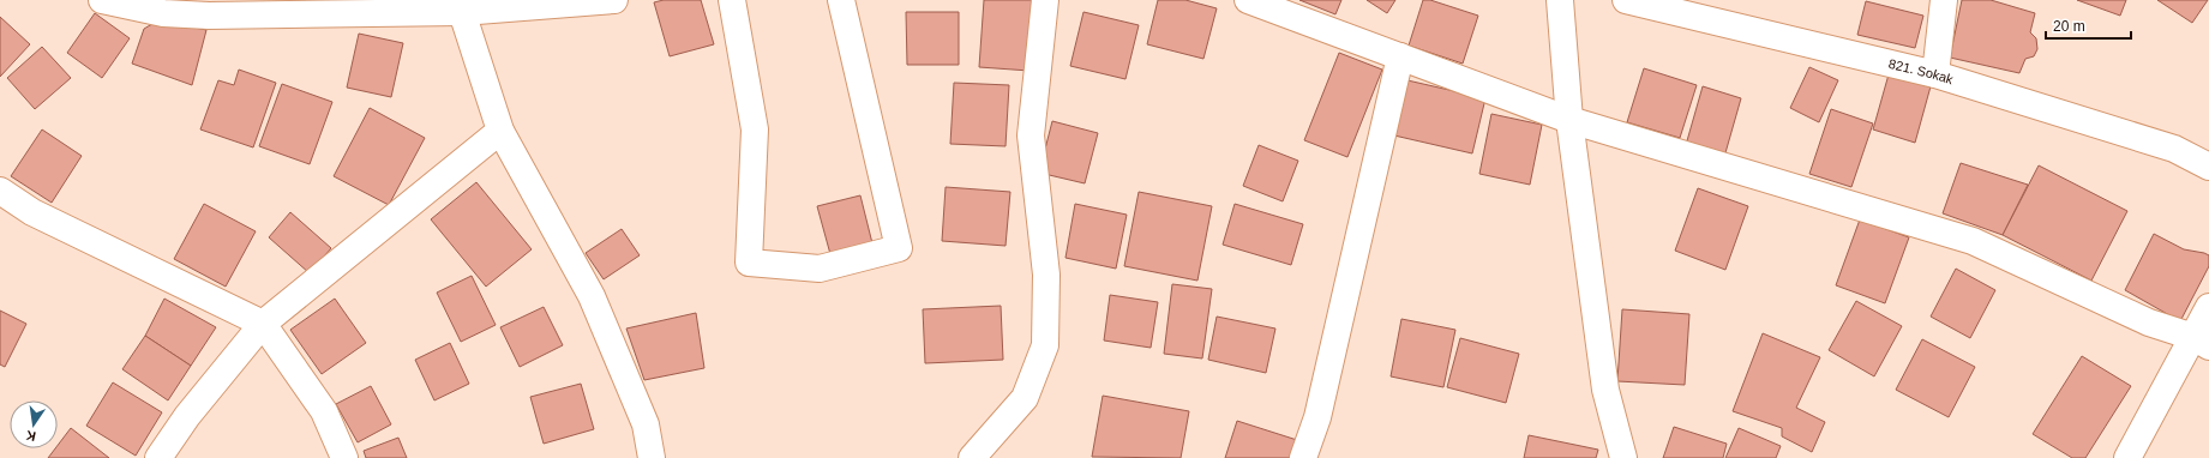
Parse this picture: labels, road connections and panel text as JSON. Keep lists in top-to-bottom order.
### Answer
{
  "streets": {
    "street": ["821. Sokak"]
  },
  "scale_bar": "20 m",
  "north": "bottom"
}
